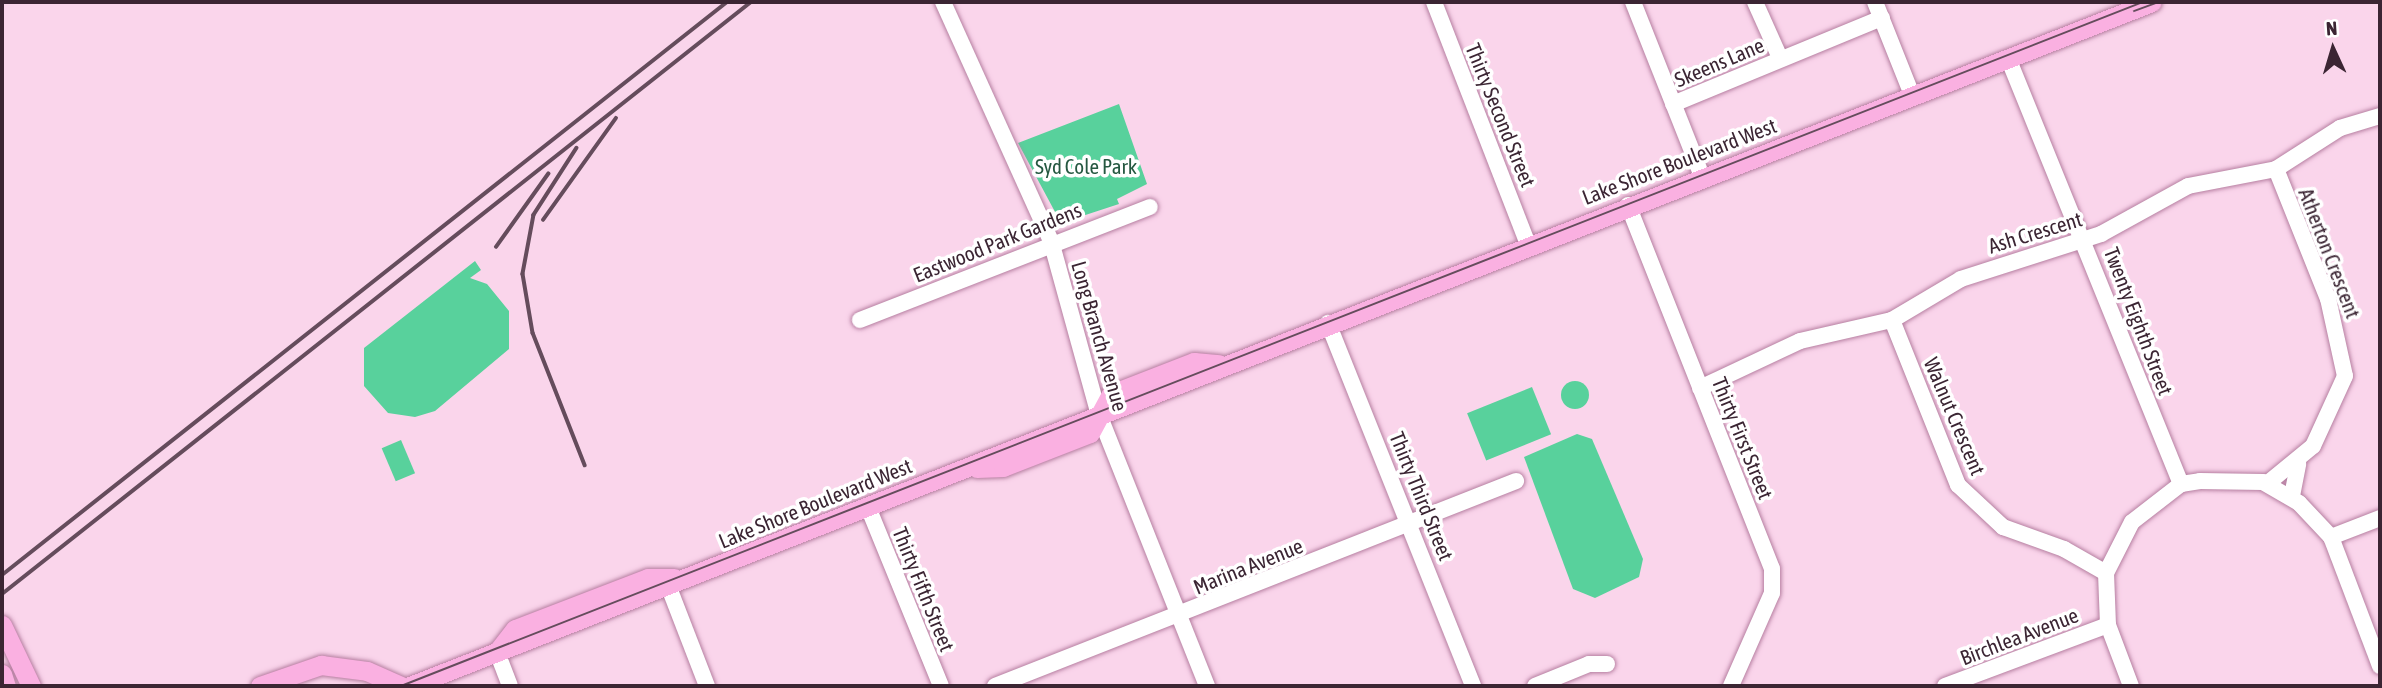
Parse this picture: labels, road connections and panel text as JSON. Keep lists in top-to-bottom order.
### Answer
{
  "streets": {
    "main road": ["Lake Shore Boulevard West"],
    "street": [
      "Skeens Lane",
      "Thirty Second Street",
      "Ash Crescent",
      "Eastwood Park Gardens",
      "Atherton Crescent",
      "Twenty Eighth Street",
      "Long Branch Avenue",
      "Walnut Crescent",
      "Thirty First Street",
      "Thirty Third Street",
      "Marina Avenue",
      "Thirty Fifth Street",
      "Birchlea Avenue"
    ]
  },
  "crossings": [
    ["Thirty Second Street", "Lake Shore Boulevard West"],
    ["Lake Shore Boulevard West", "Twenty Eighth Street"],
    ["Lake Shore Boulevard West", "Long Branch Avenue"],
    ["Lake Shore Boulevard West", "Thirty First Street"],
    ["Lake Shore Boulevard West", "Thirty Third Street"],
    ["Lake Shore Boulevard West", "Thirty Fifth Street"],
    ["Ash Crescent", "Atherton Crescent"],
    ["Ash Crescent", "Twenty Eighth Street"],
    ["Ash Crescent", "Walnut Crescent"],
    ["Ash Crescent", "Thirty First Street"],
    ["Eastwood Park Gardens", "Long Branch Avenue"],
    ["Long Branch Avenue", "Marina Avenue"],
    ["Thirty Third Street", "Marina Avenue"]
  ],
  "parks": ["Syd Cole Park"],
  "north": "top"
}
